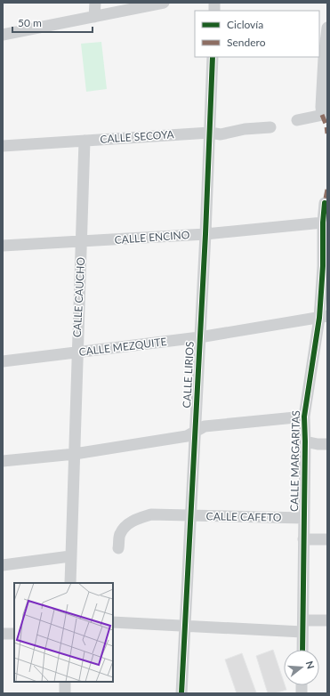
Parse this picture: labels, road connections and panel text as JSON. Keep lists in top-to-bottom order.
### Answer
{
  "streets": {
    "street": [
      "CALLE SECOYA",
      "CALLE ENCINO",
      "CALLE CAUCHO",
      "CALLE MEZQUITE",
      "CALLE LIRIOS",
      "CALLE MARGARITAS",
      "CALLE CAFETO"
    ]
  },
  "crossings": [
    ["CALLE SECOYA", "CALLE CAUCHO"],
    ["CALLE SECOYA", "CALLE LIRIOS"],
    ["CALLE ENCINO", "CALLE CAUCHO"],
    ["CALLE ENCINO", "CALLE LIRIOS"],
    ["CALLE ENCINO", "CALLE MARGARITAS"],
    ["CALLE CAUCHO", "CALLE MEZQUITE"],
    ["CALLE MEZQUITE", "CALLE LIRIOS"],
    ["CALLE MEZQUITE", "CALLE MARGARITAS"],
    ["CALLE LIRIOS", "CALLE CAFETO"],
    ["CALLE MARGARITAS", "CALLE CAFETO"]
  ],
  "legend": ["Ciclovía", "Sendero"],
  "scale_bar": "50 m",
  "north": "right"
}
